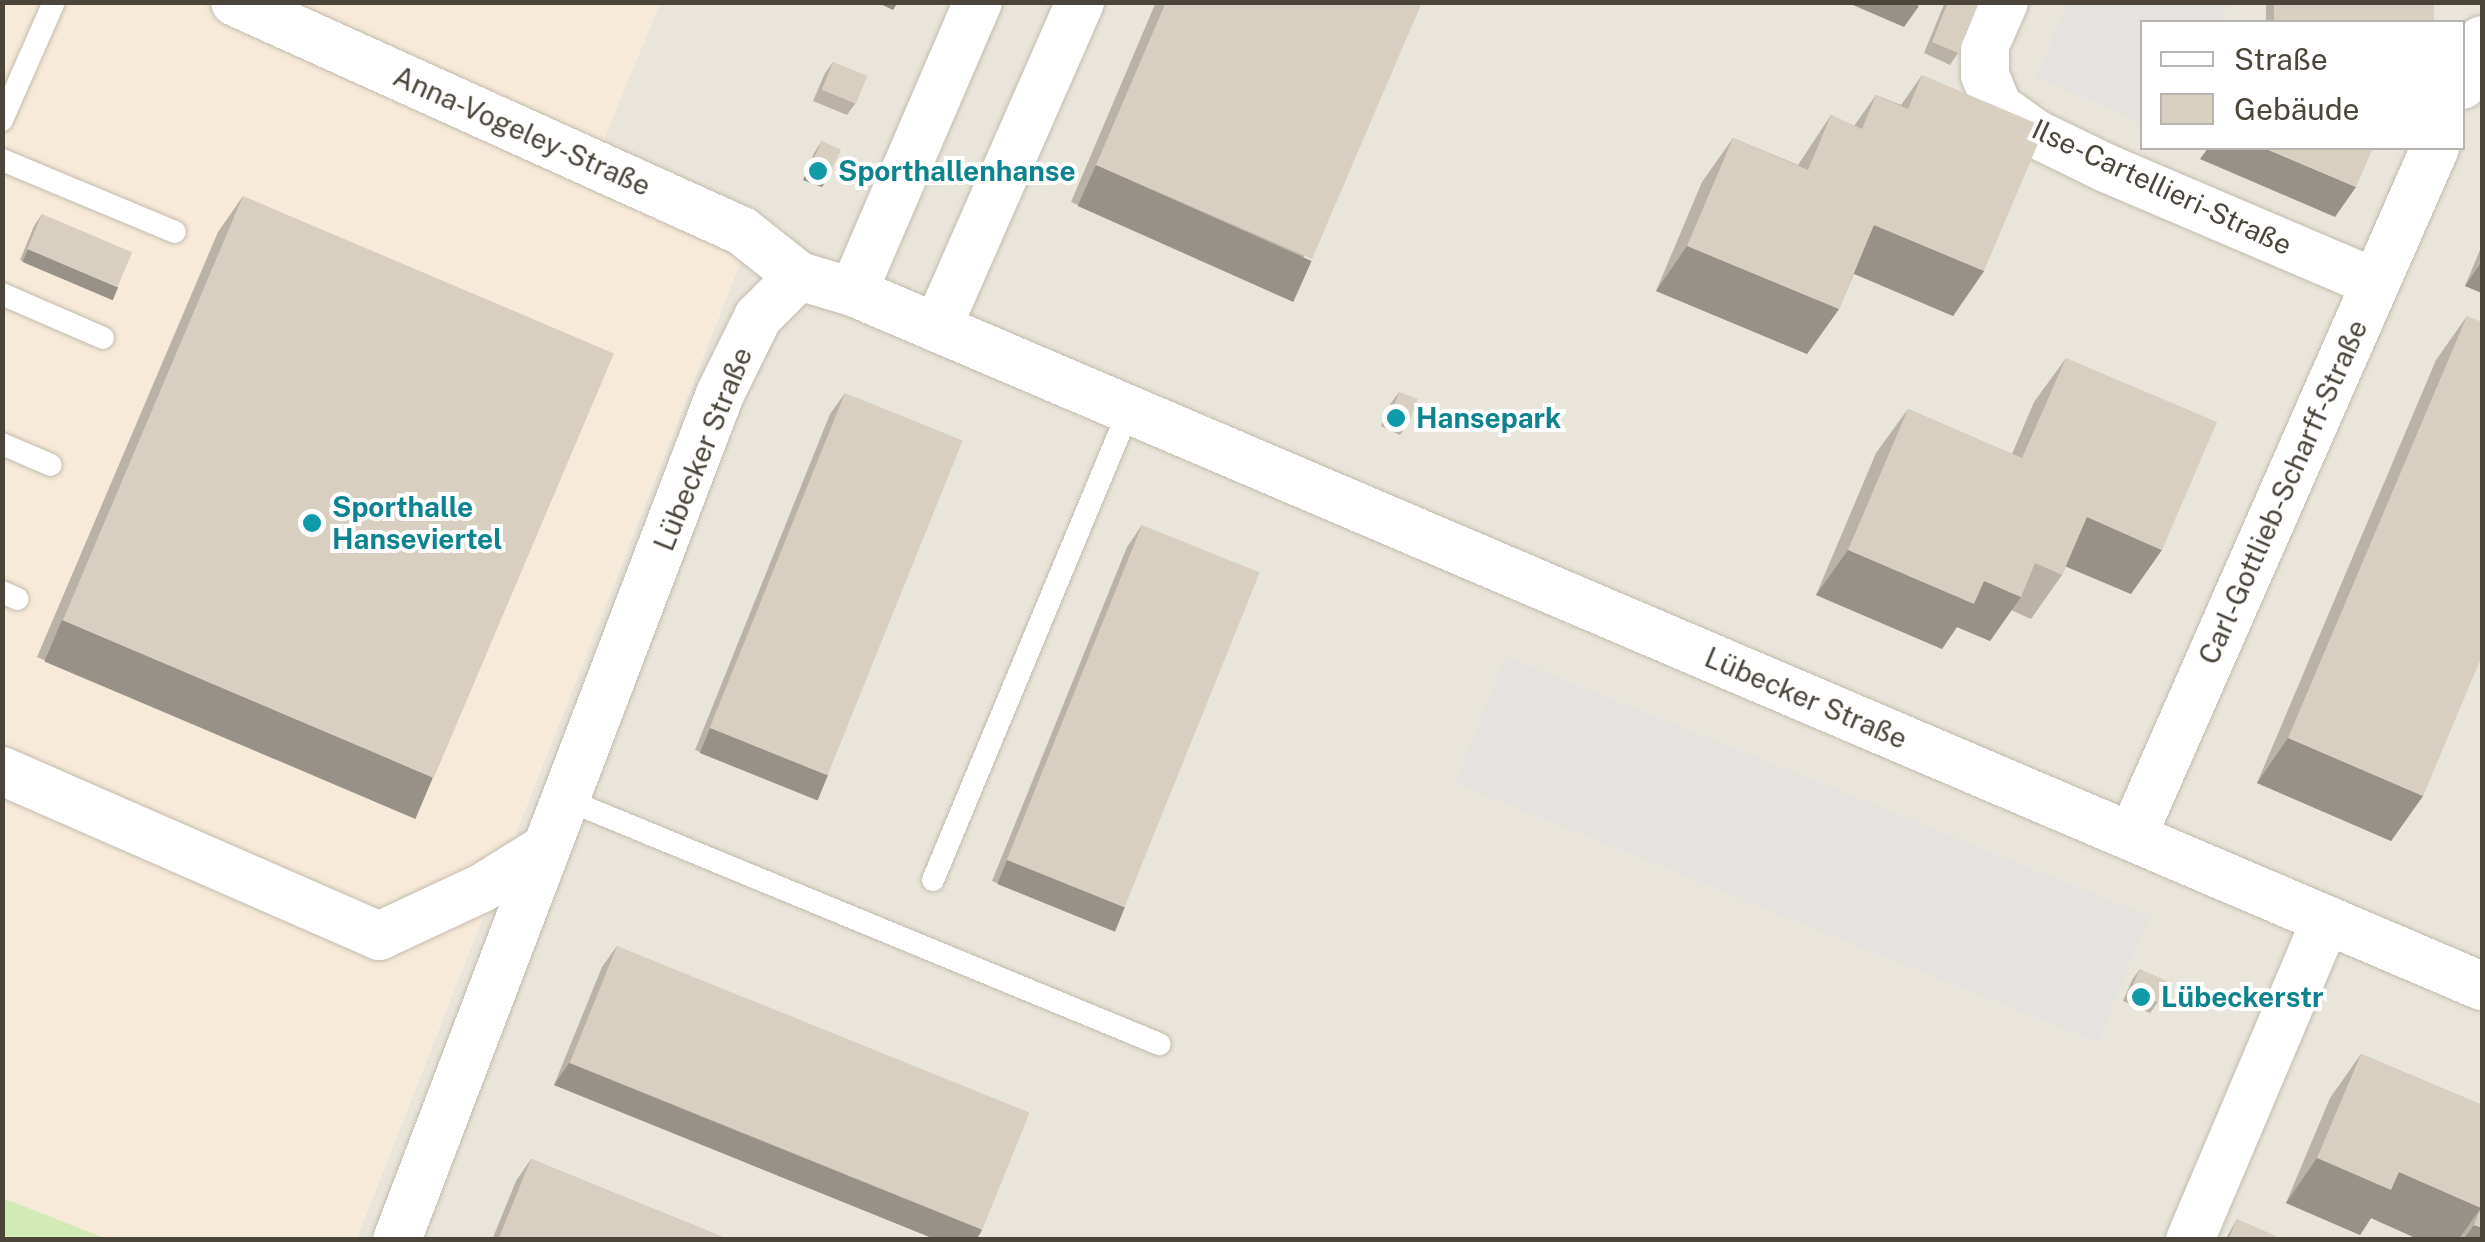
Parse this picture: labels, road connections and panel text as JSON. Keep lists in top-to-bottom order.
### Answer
{
  "streets": {
    "street": [
      "Anna-Vogeley-Straße",
      "Ilse-Cartellieri-Straße",
      "Lübecker Straße",
      "Carl-Gottlieb-Scharff-Straße"
    ]
  },
  "crossings": [
    ["Anna-Vogeley-Straße", "Lübecker Straße"],
    ["Ilse-Cartellieri-Straße", "Carl-Gottlieb-Scharff-Straße"],
    ["Lübecker Straße", "Carl-Gottlieb-Scharff-Straße"]
  ],
  "places": [
    "Sporthallenhanse",
    "Hansepark",
    "Sporthalle Hanseviertel",
    "Lübeckerstr"
  ],
  "legend": ["Straße", "Gebäude"]
}
